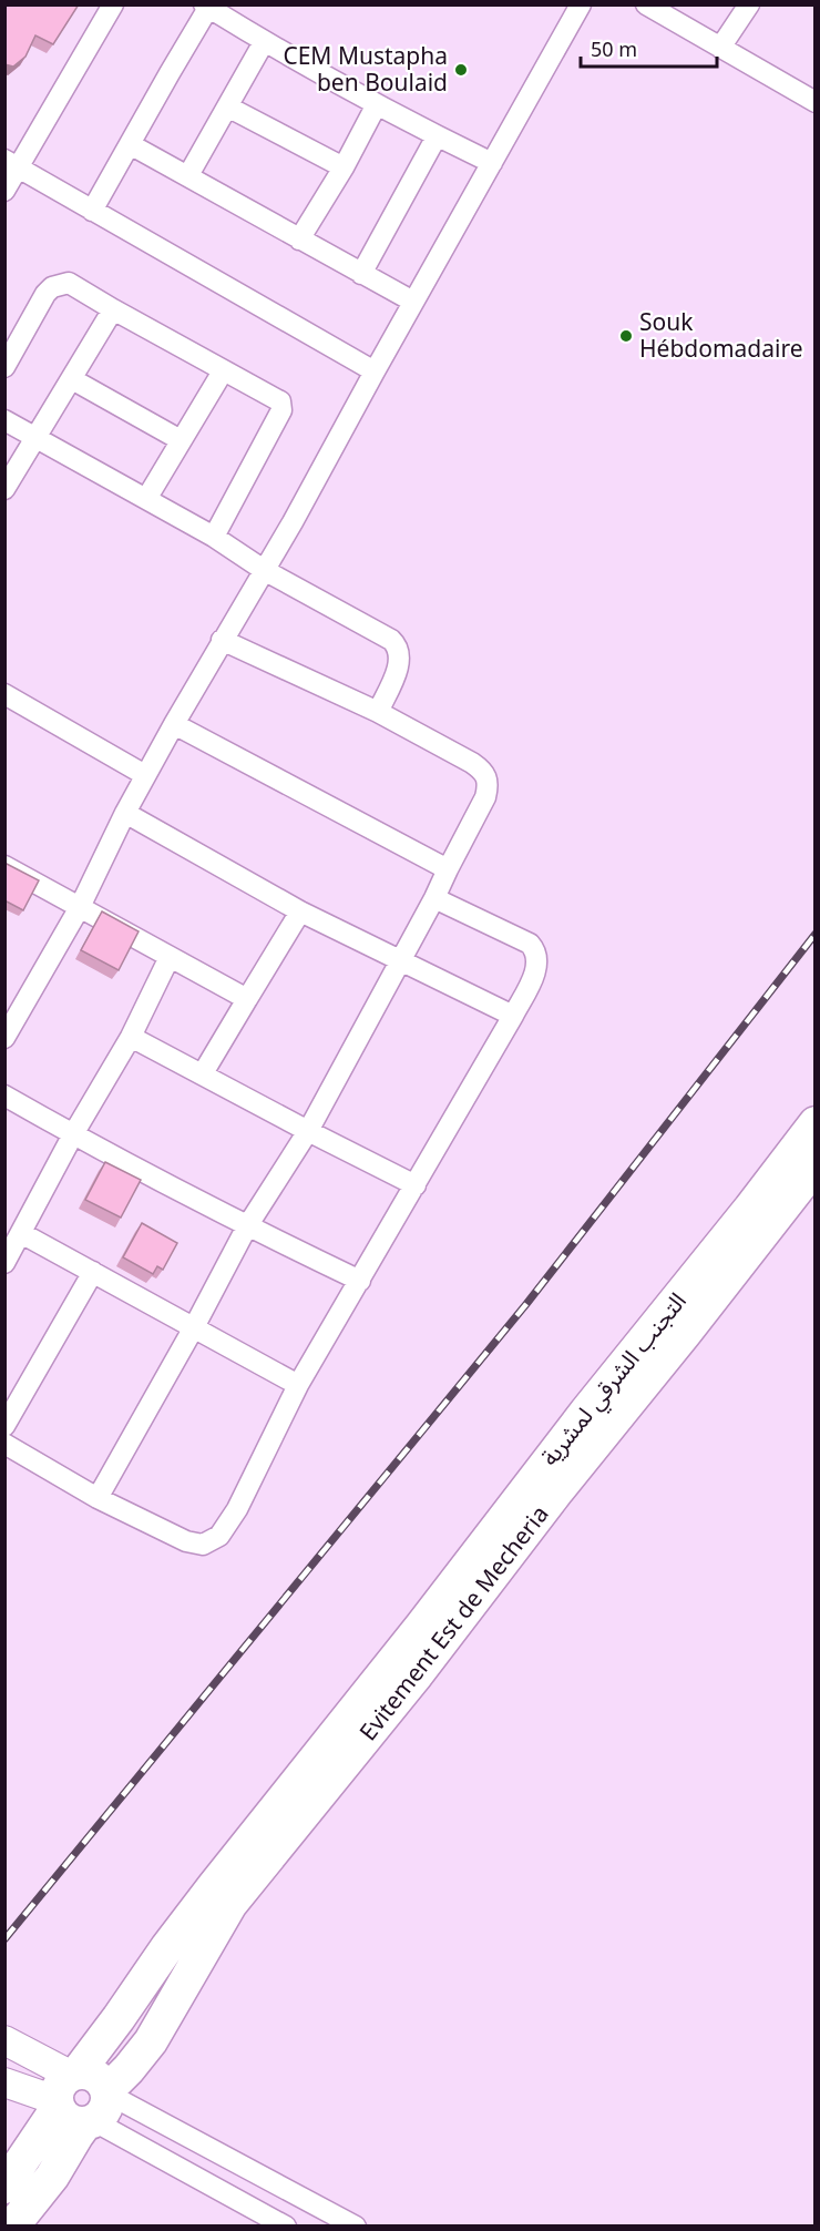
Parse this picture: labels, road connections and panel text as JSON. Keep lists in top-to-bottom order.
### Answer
{
  "streets": {
    "highway": ["التجنب الشرقي لمشرية", "Evitement Est de Mecheria"]
  },
  "crossings": [
    ["التجنب الشرقي لمشرية", "Evitement Est de Mecheria"]
  ],
  "places": ["CEM Mustapha ben Boulaid", "Souk Hébdomadaire"],
  "scale_bar": "50 m"
}
